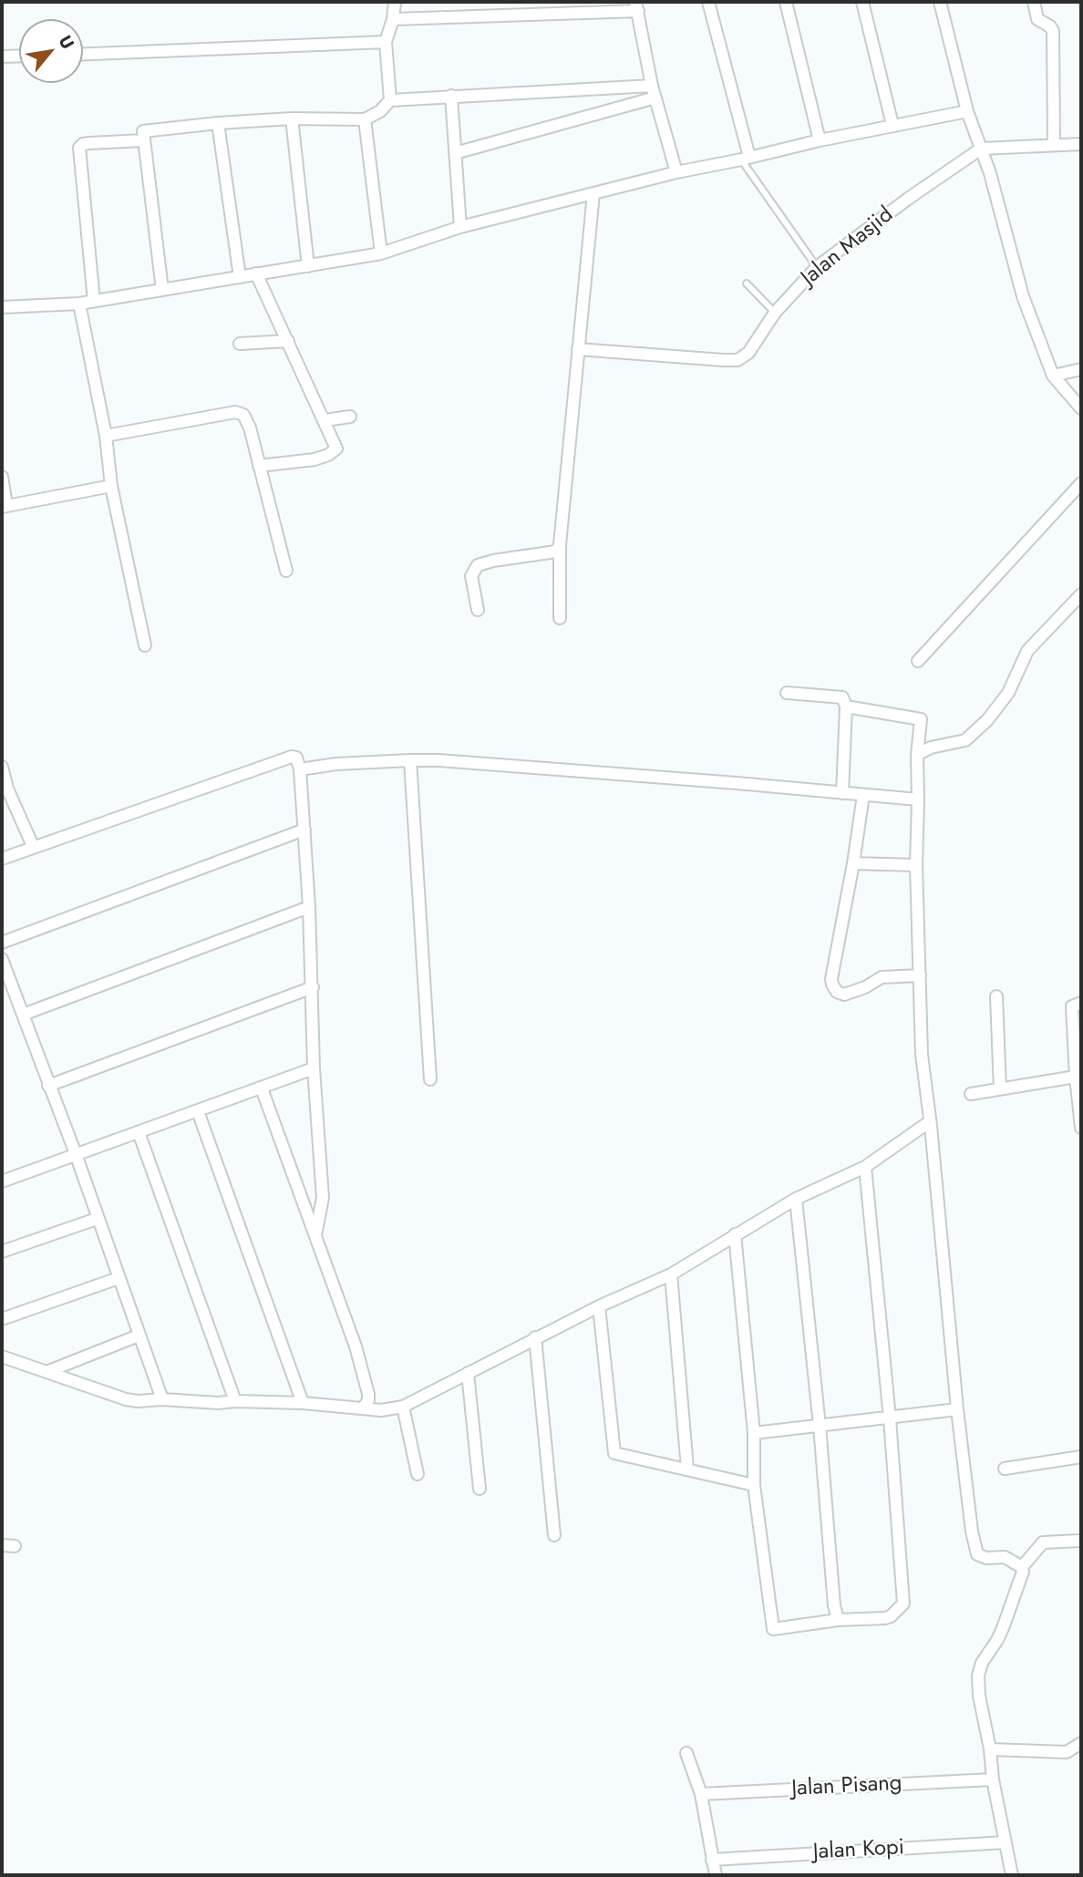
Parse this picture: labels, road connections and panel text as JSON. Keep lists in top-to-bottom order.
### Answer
{
  "streets": {
    "street": ["Jalan Masjid", "Jalan Pisang", "Jalan Kopi"]
  },
  "north": "top right"
}
